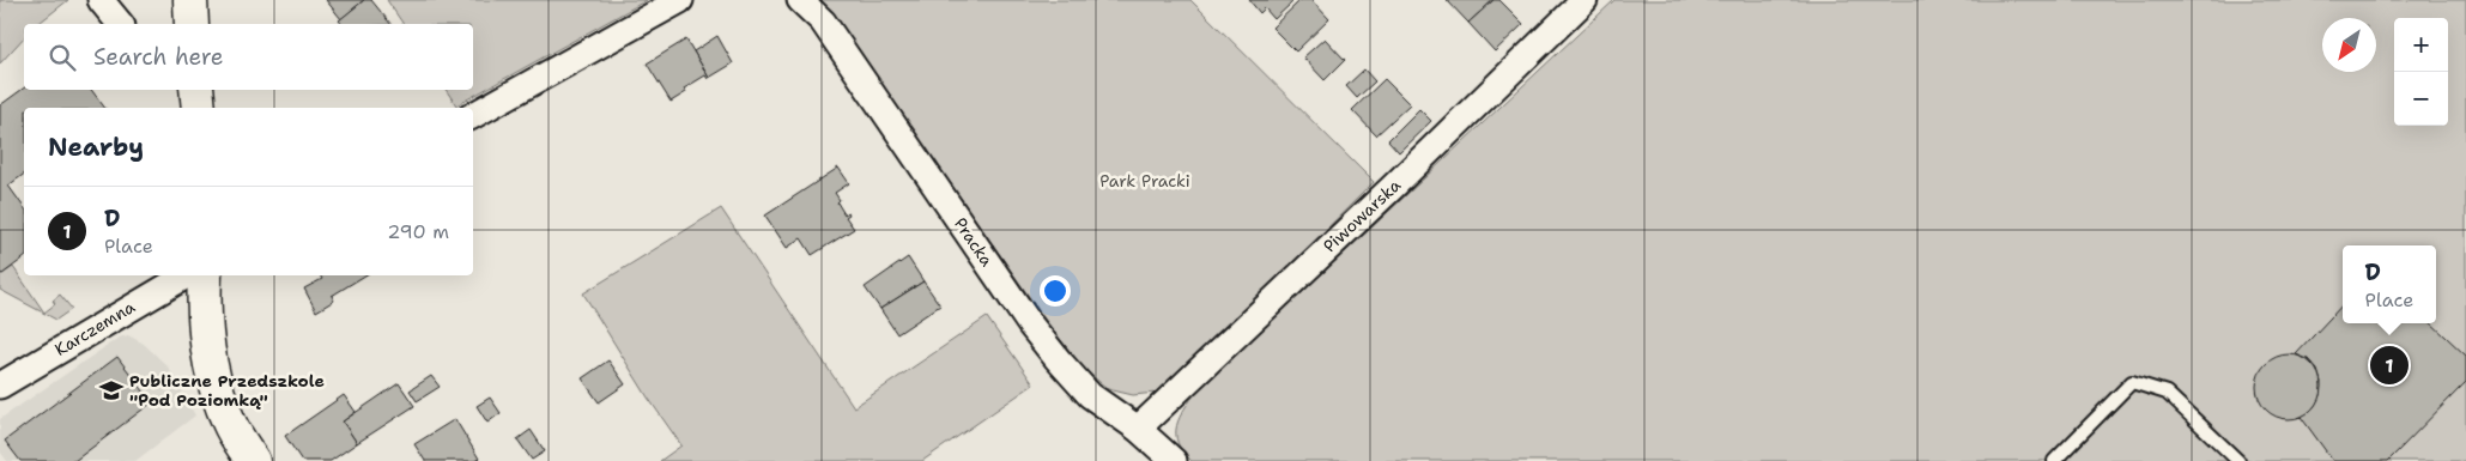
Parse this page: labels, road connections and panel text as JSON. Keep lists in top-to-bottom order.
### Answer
{
  "streets": {
    "street": ["Piwowarska", "Pracka", "Karczemna"]
  },
  "crossings": [
    ["Piwowarska", "Pracka"]
  ],
  "parks": ["Park Pracki"],
  "places": {
    "school or university": ["Publiczne Przedszkole \"Pod Poziomką\""]
  },
  "north": "bottom left",
  "page": {
    "map_buttons": ["+", "−"],
    "search": "Search here",
    "heading": "Nearby",
    "list": [
      {
        "mark": "1",
        "name": "D",
        "note": "Place",
        "value": "290 m"
      }
    ],
    "popup": ["D", "Place"],
    "pins": "1"
  }
}
